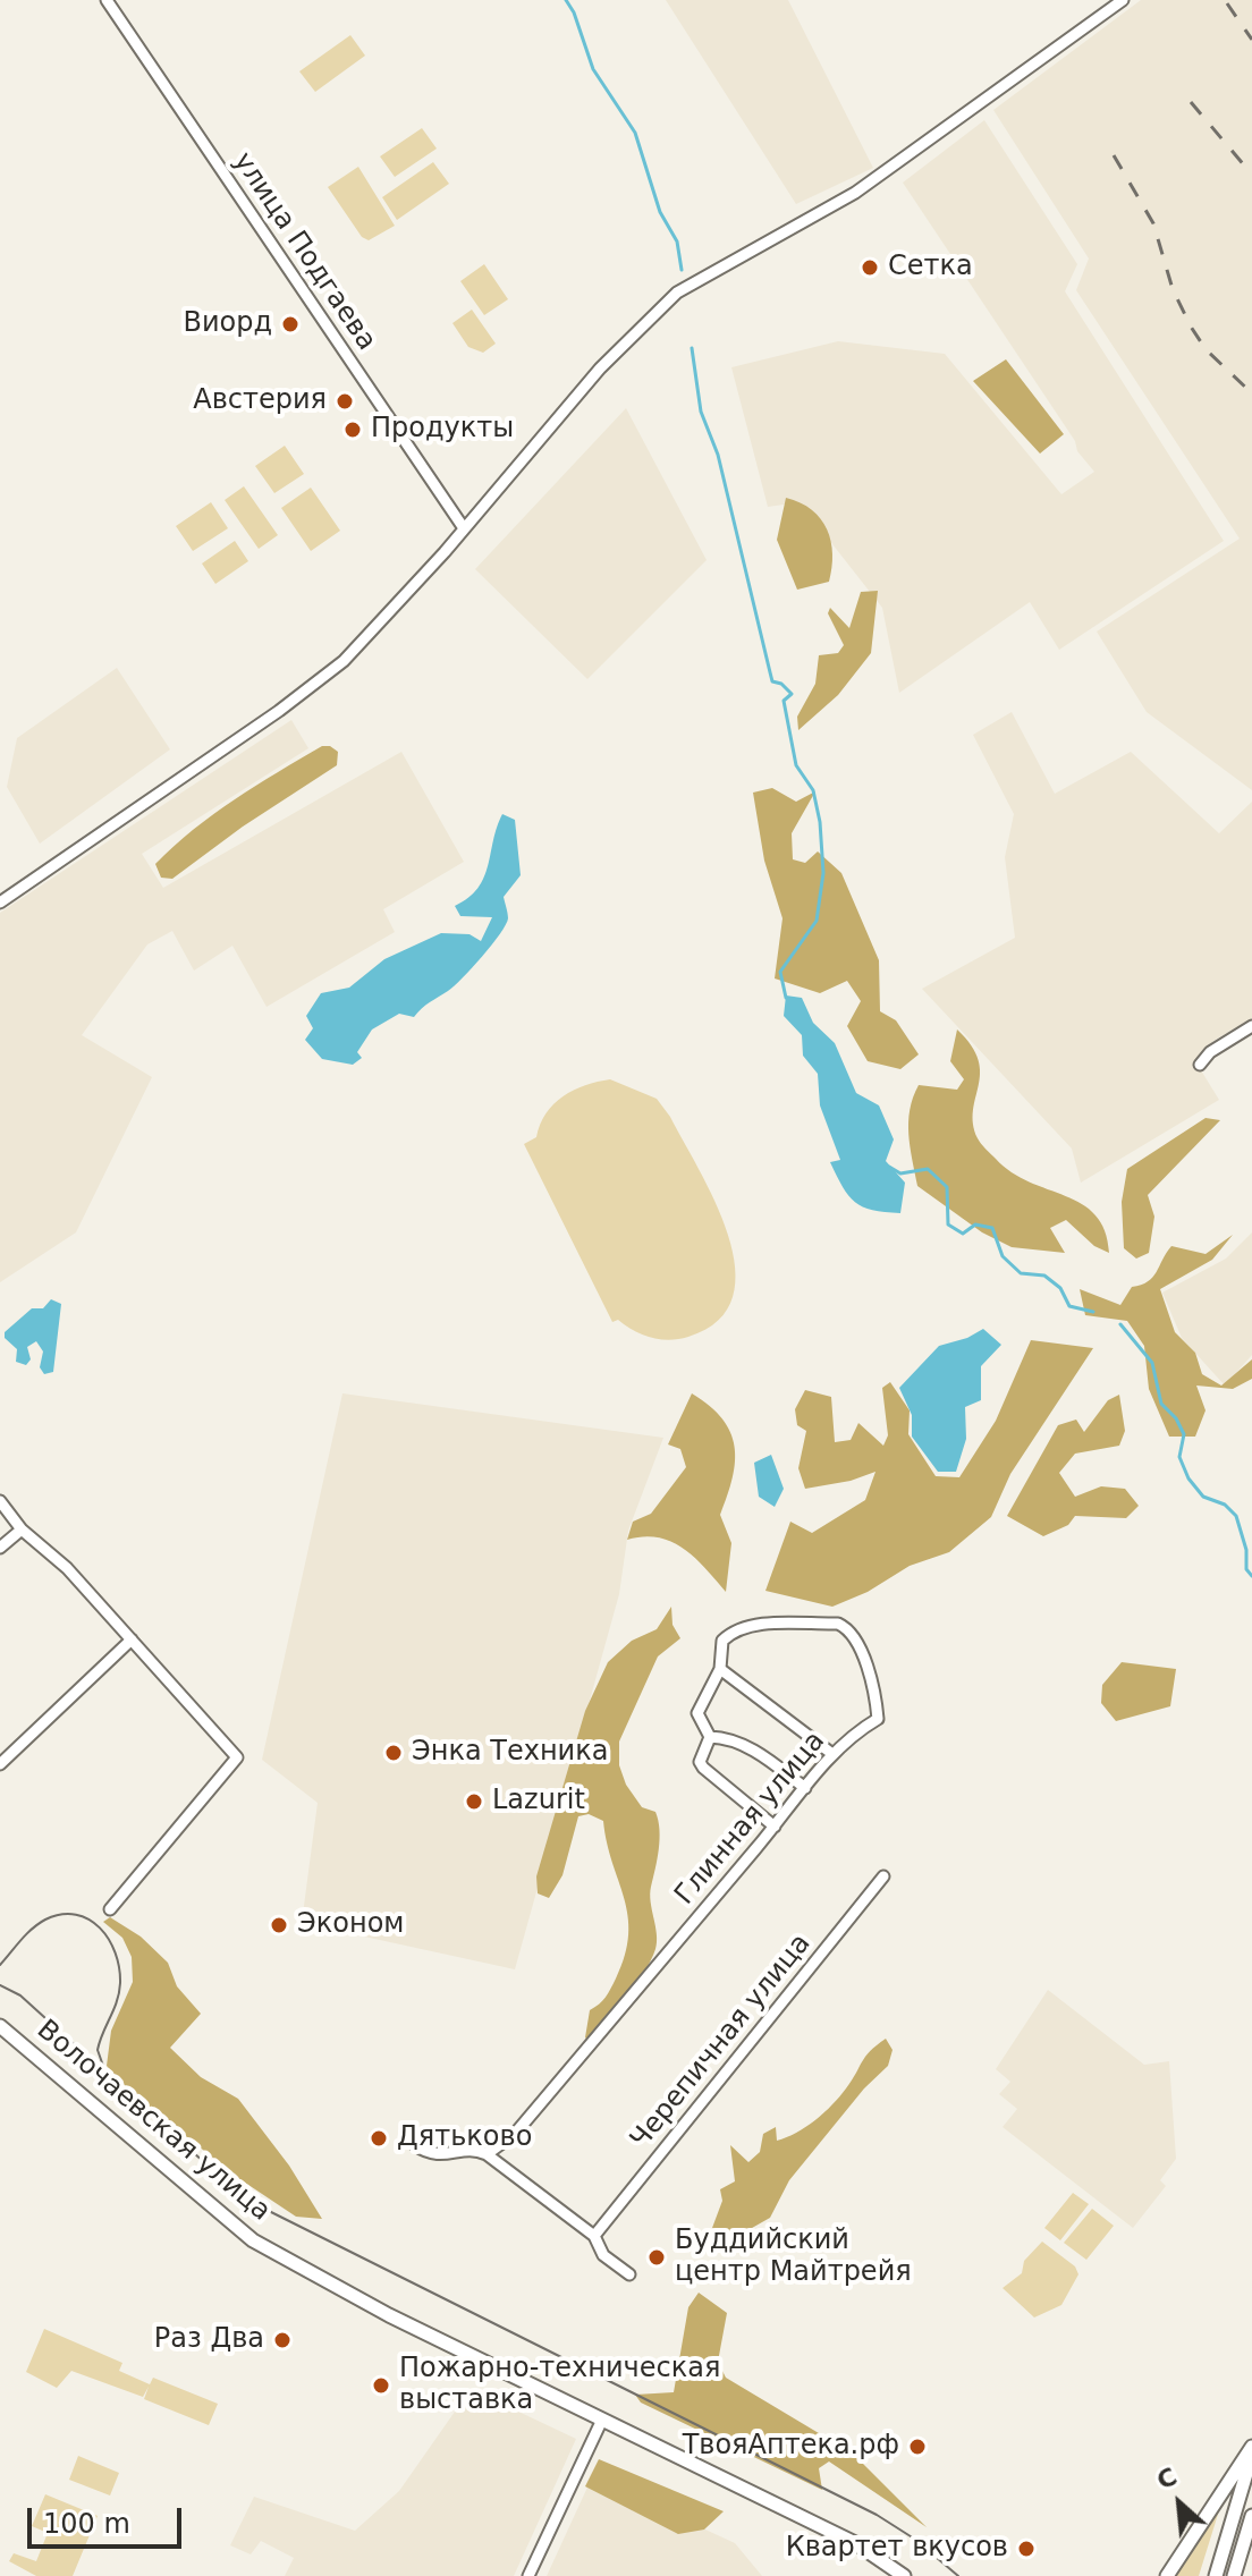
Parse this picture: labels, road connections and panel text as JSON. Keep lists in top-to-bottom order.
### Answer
{
  "streets": {
    "main road": ["Волочаевская улица"],
    "street": ["улица Подгаева", "Глинная улица", "Черепичная улица"]
  },
  "places": [
    "Сетка",
    "Виорд",
    "Австерия",
    "Продукты",
    "Энка Техника",
    "Lazurit",
    "Эконом",
    "Дятьково",
    "Буддийский центр Майтрейя",
    "Раз Два",
    "Пожарно-техническая выставка",
    "ТвояАптека.рф",
    "Квартет вкусов"
  ],
  "scale_bar": "100 m",
  "north": "top left"
}
